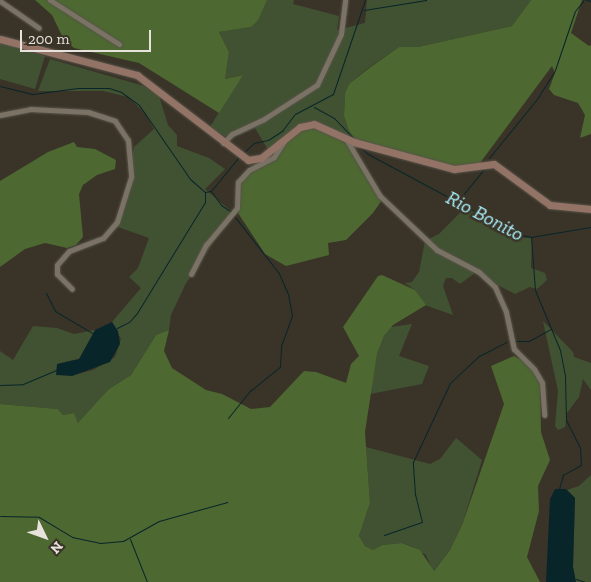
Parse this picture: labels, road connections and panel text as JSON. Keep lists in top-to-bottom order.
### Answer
{
  "water": ["Rio Bonito"],
  "scale_bar": "200 m",
  "north": "bottom right"
}
